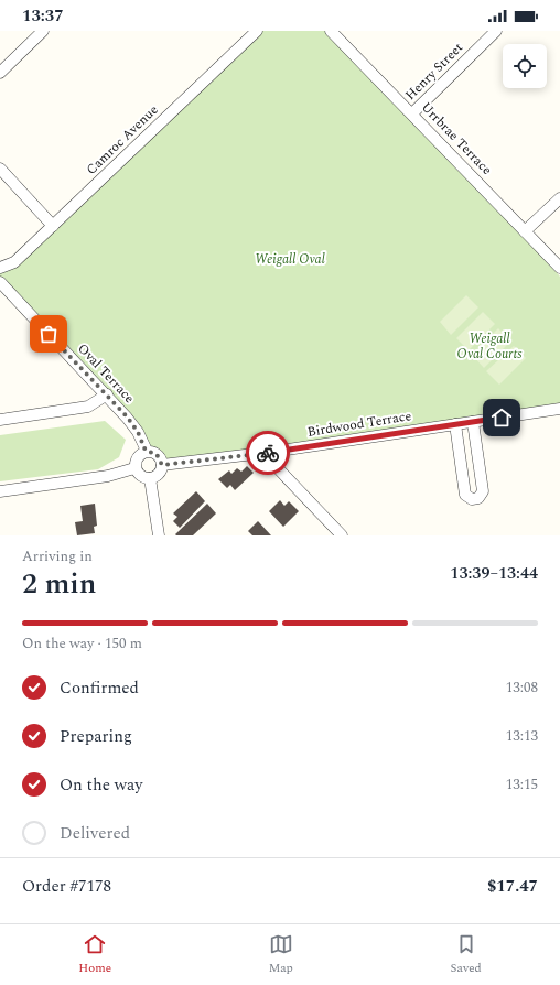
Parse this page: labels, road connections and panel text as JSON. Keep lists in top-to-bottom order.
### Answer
{
  "streets": {
    "street": [
      "Henry Street",
      "Urrbrae Terrace",
      "Camroc Avenue",
      "Oval Terrace",
      "Birdwood Terrace"
    ]
  },
  "crossings": [
    ["Henry Street", "Urrbrae Terrace"],
    ["Oval Terrace", "Birdwood Terrace"]
  ],
  "parks": ["Weigall Oval", "Weigall Oval Courts"],
  "page": {
    "status": "13:37",
    "heading": ["2 min", "Arriving in", "13:39–13:44"],
    "panel": ["Order #7178", "$17.47"],
    "bar": "On the way · 150 m",
    "list": [
      ["Confirmed", "13:08"],
      ["Preparing", "13:13"],
      ["On the way", "13:15"],
      "Delivered"
    ],
    "tabs": ["Home", "Map", "Saved"]
  }
}
